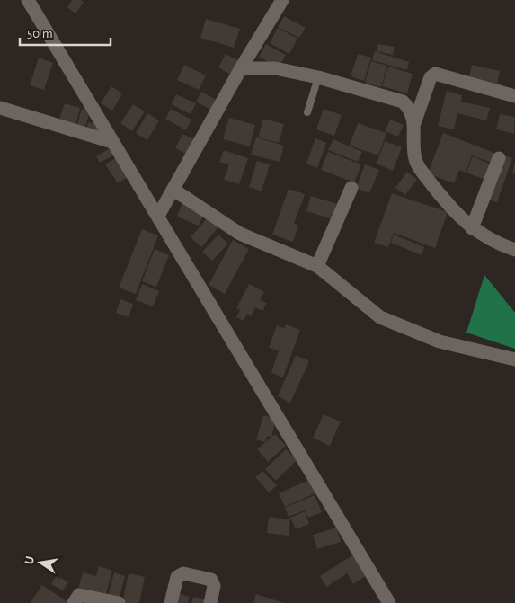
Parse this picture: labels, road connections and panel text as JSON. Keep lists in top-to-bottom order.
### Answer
{
  "scale_bar": "50 m",
  "north": "left"
}
